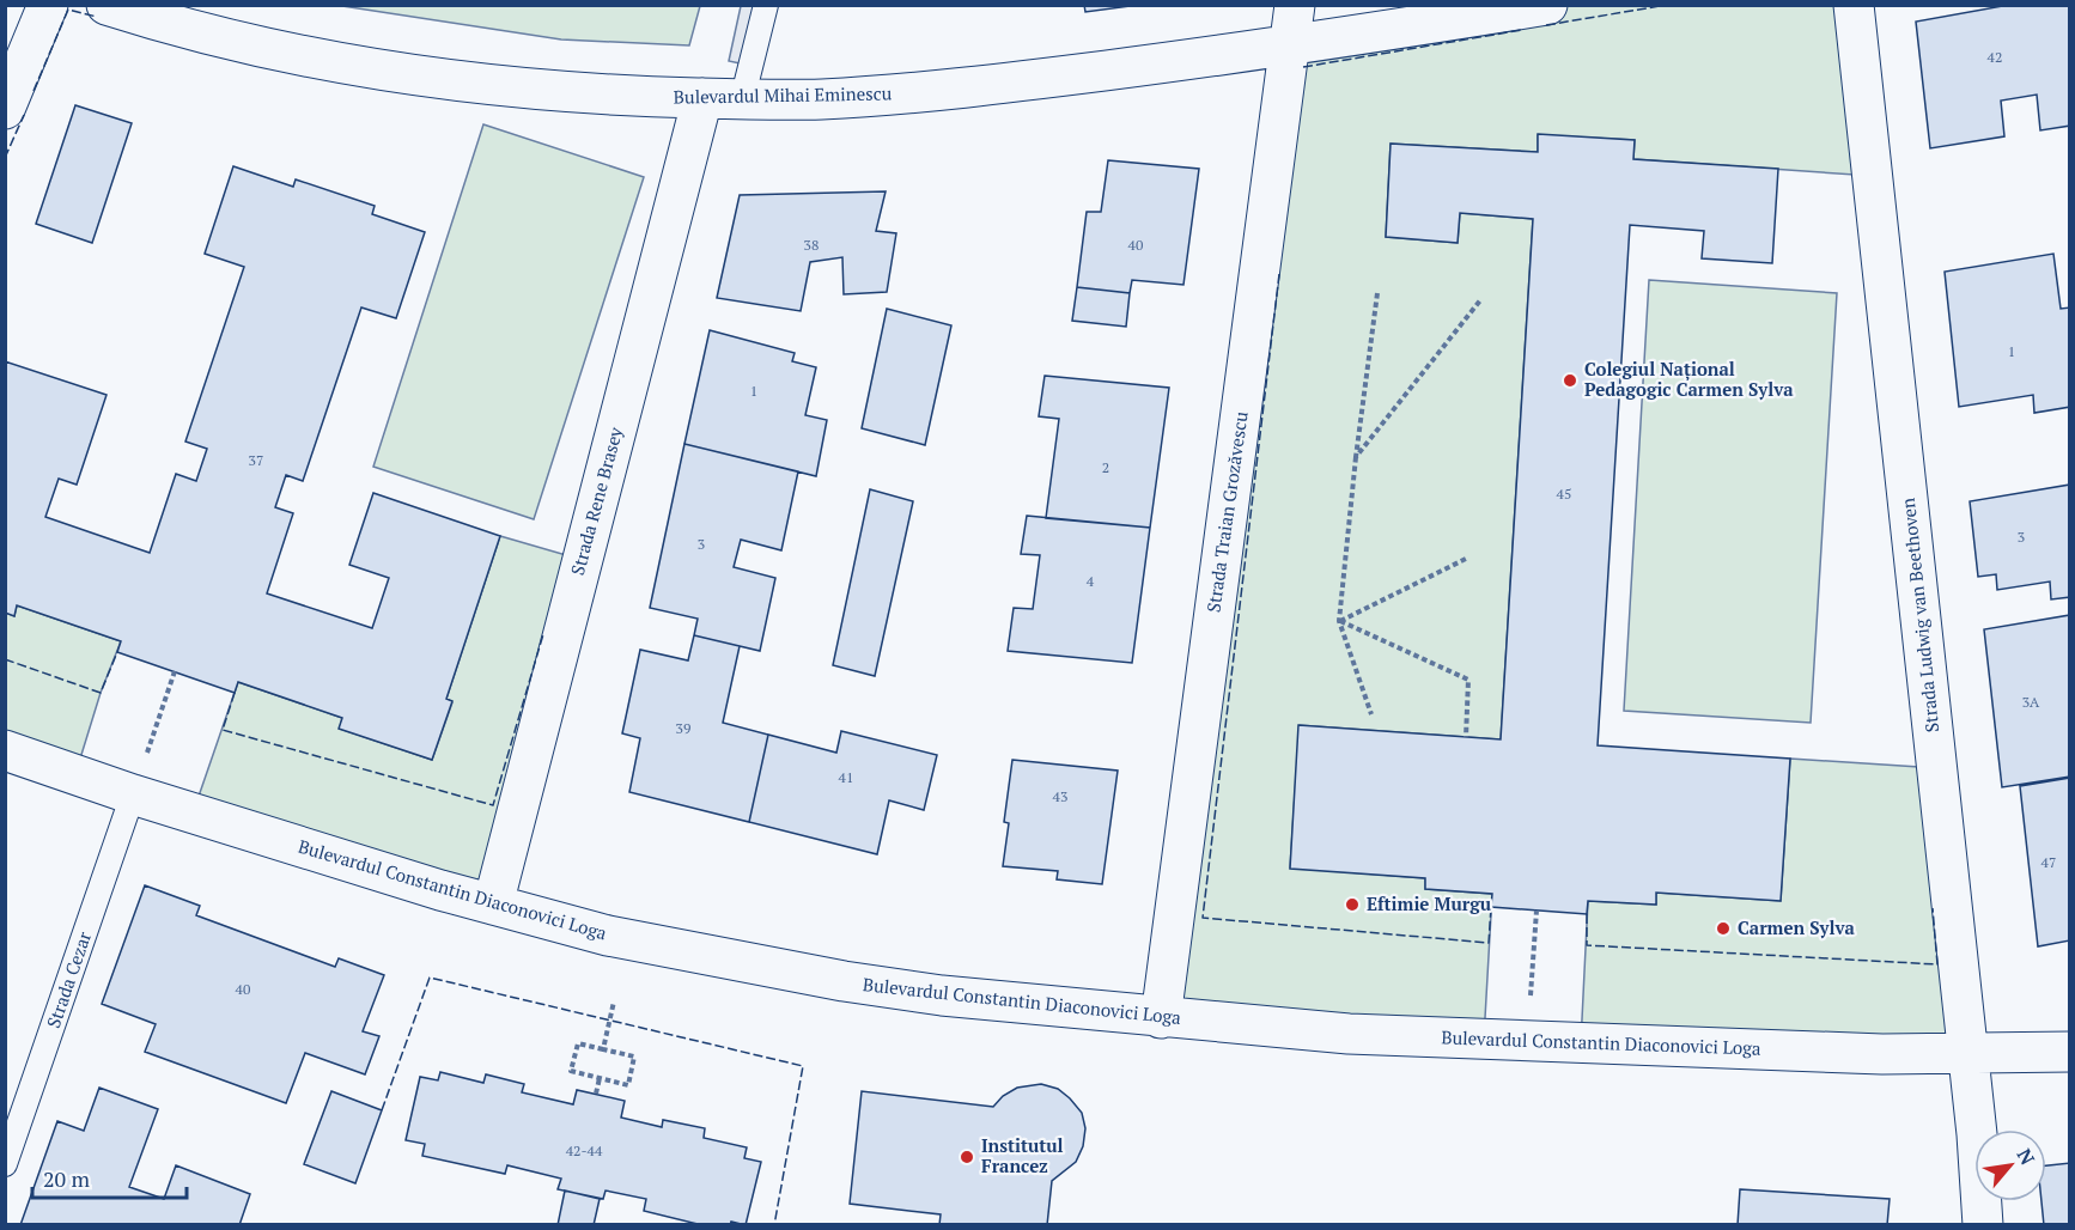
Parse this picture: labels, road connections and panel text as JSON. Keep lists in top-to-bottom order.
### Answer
{
  "streets": {
    "street": [
      "Bulevardul Mihai Eminescu",
      "Strada Rene Brasey",
      "Strada Traian Grozăvescu",
      "Strada Ludwig van Beethoven",
      "Bulevardul Constantin Diaconovici Loga"
    ],
    "lane": ["Strada Cezar"]
  },
  "crossings": [
    ["Bulevardul Mihai Eminescu", "Strada Rene Brasey"],
    ["Bulevardul Mihai Eminescu", "Strada Traian Grozăvescu"],
    ["Strada Rene Brasey", "Bulevardul Constantin Diaconovici Loga"],
    ["Strada Traian Grozăvescu", "Bulevardul Constantin Diaconovici Loga"],
    ["Strada Ludwig van Beethoven", "Bulevardul Constantin Diaconovici Loga"],
    ["Bulevardul Constantin Diaconovici Loga", "Strada Cezar"]
  ],
  "places": [
    "Colegiul Național Pedagogic Carmen Sylva",
    "Eftimie Murgu",
    "Carmen Sylva",
    "Institutul Francez"
  ],
  "house_numbers": [
    "42",
    "38",
    "40",
    "1",
    "1",
    "37",
    "2",
    "45",
    "3",
    "3",
    "4",
    "3A",
    "39",
    "41",
    "43",
    "47",
    "40",
    "42-44"
  ],
  "scale_bar": "20 m",
  "north": "top right"
}
